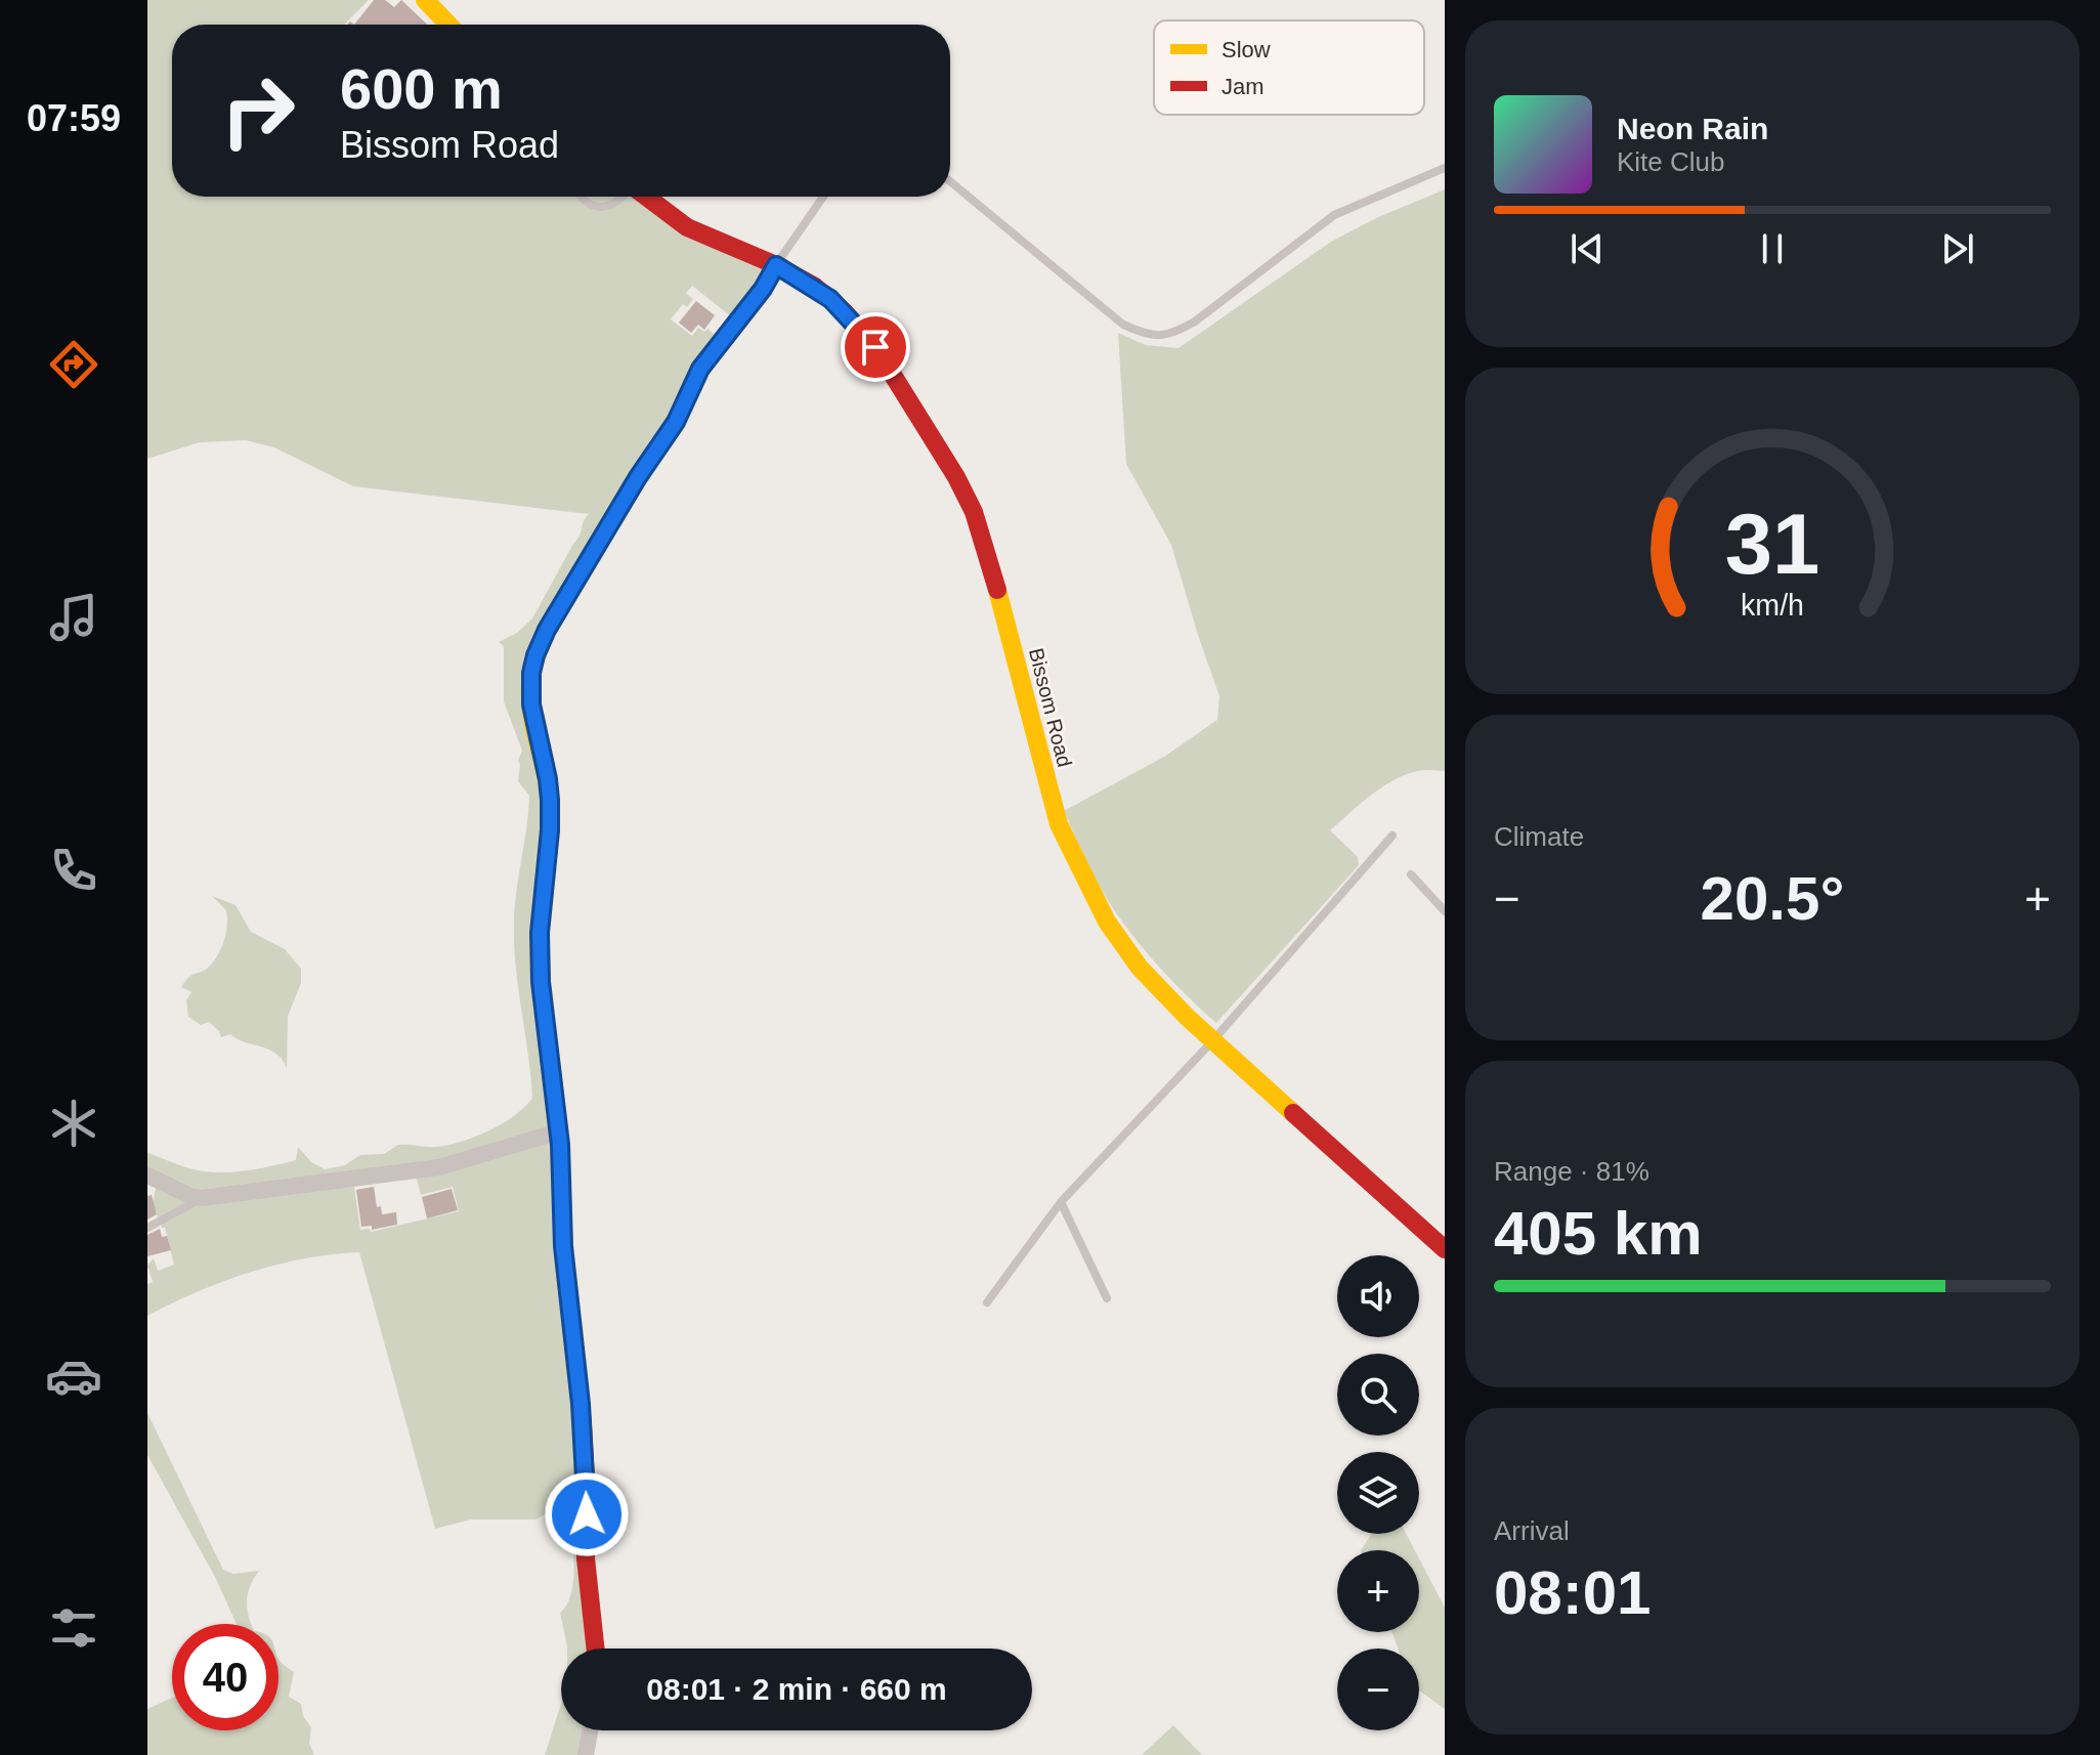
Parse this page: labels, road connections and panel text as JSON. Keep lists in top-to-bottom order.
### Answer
{
  "streets": {
    "street": ["Bissom Road"]
  },
  "legend": ["Slow", "Jam"],
  "page": {
    "tabs": "07:59",
    "turn": ["600 m", "Bissom Road"],
    "song": ["Neon Rain", "Kite Club"],
    "tile": [
      "Climate",
      ["Range · 81%", "405 km"],
      ["Arrival", "08:01"]
    ],
    "heat": ["−", "20.5°", "+"],
    "map_buttons": ["+", "−"],
    "limit": "40",
    "trip": "08:01 · 2 min · 660 m",
    "gauge": ["31", "km/h"]
  }
}
